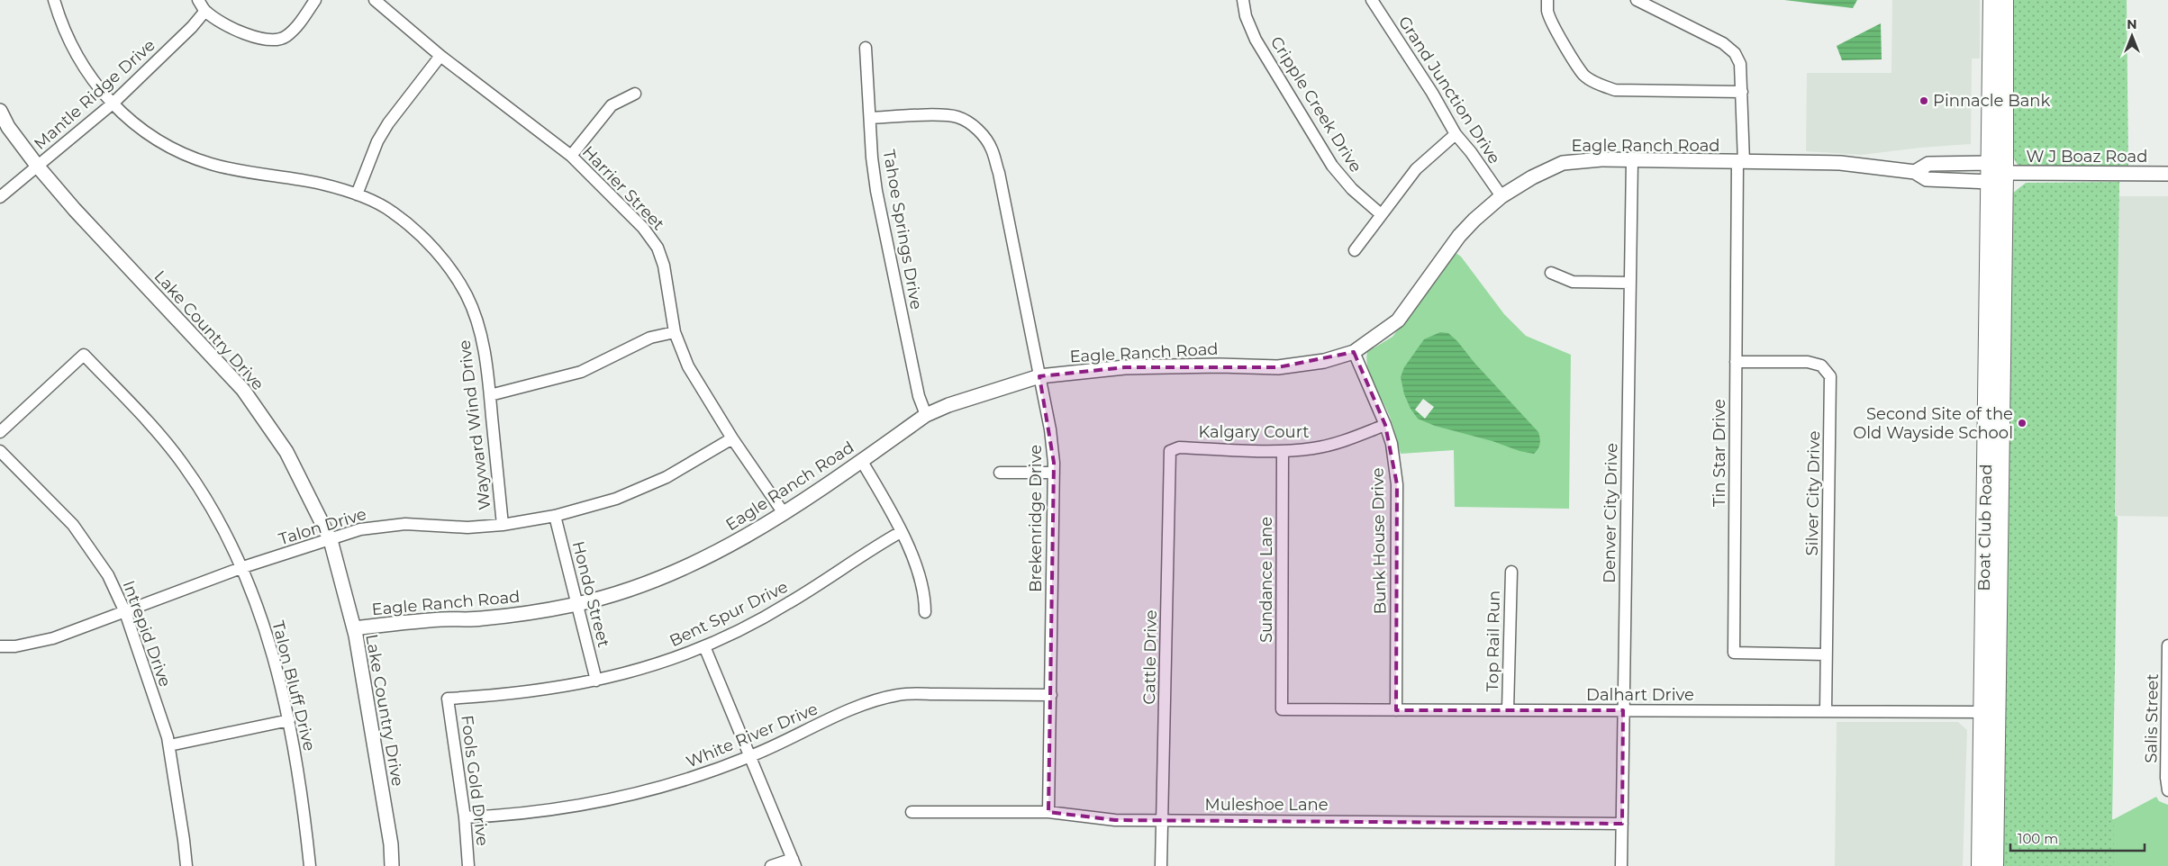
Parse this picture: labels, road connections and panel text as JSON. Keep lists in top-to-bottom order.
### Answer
{
  "streets": {
    "main road": ["Boat Club Road"],
    "street": [
      "Grand Junction Drive",
      "Mantle Ridge Drive",
      "Cripple Creek Drive",
      "Eagle Ranch Road",
      "W J Boaz Road",
      "Harrier Street",
      "Tahoe Springs Drive",
      "Lake Country Drive",
      "Wayward Wind Drive",
      "Kalgary Court",
      "Tin Star Drive",
      "Silver City Drive",
      "Denver City Drive",
      "Brekenridge Drive",
      "Talon Drive",
      "Bunk House Drive",
      "Sundance Lane",
      "Hondo Street",
      "Bent Spur Drive",
      "Intrepid Drive",
      "Top Rail Run",
      "Cattle Drive",
      "Talon Bluff Drive",
      "Dalhart Drive",
      "Salis Street",
      "White River Drive",
      "Fools Gold Drive",
      "Muleshoe Lane"
    ]
  },
  "crossings": [
    ["Grand Junction Drive", "Eagle Ranch Road"],
    ["Mantle Ridge Drive", "Lake Country Drive"],
    ["Mantle Ridge Drive", "Wayward Wind Drive"],
    ["Eagle Ranch Road", "Harrier Street"],
    ["Eagle Ranch Road", "Tahoe Springs Drive"],
    ["Eagle Ranch Road", "Lake Country Drive"],
    ["Eagle Ranch Road", "Tin Star Drive"],
    ["Eagle Ranch Road", "Denver City Drive"],
    ["Eagle Ranch Road", "Brekenridge Drive"],
    ["Eagle Ranch Road", "Boat Club Road"],
    ["Eagle Ranch Road", "Bunk House Drive"],
    ["Eagle Ranch Road", "Hondo Street"],
    ["W J Boaz Road", "Boat Club Road"],
    ["Harrier Street", "Talon Drive"],
    ["Tahoe Springs Drive", "Brekenridge Drive"],
    ["Lake Country Drive", "Talon Drive"],
    ["Wayward Wind Drive", "Talon Drive"],
    ["Kalgary Court", "Bunk House Drive"],
    ["Kalgary Court", "Sundance Lane"],
    ["Kalgary Court", "Cattle Drive"],
    ["Tin Star Drive", "Silver City Drive"],
    ["Silver City Drive", "Dalhart Drive"],
    ["Denver City Drive", "Dalhart Drive"],
    ["Denver City Drive", "Muleshoe Lane"],
    ["Brekenridge Drive", "White River Drive"],
    ["Brekenridge Drive", "Muleshoe Lane"],
    ["Talon Drive", "Hondo Street"],
    ["Talon Drive", "Intrepid Drive"],
    ["Talon Drive", "Talon Bluff Drive"],
    ["Boat Club Road", "Dalhart Drive"],
    ["Bunk House Drive", "Dalhart Drive"],
    ["Sundance Lane", "Dalhart Drive"],
    ["Hondo Street", "Bent Spur Drive"],
    ["Bent Spur Drive", "Fools Gold Drive"],
    ["Top Rail Run", "Dalhart Drive"],
    ["Cattle Drive", "Muleshoe Lane"],
    ["White River Drive", "Fools Gold Drive"]
  ],
  "places": ["Pinnacle Bank", "Second Site of the Old Wayside School"],
  "scale_bar": "100 m",
  "north": "top"
}
